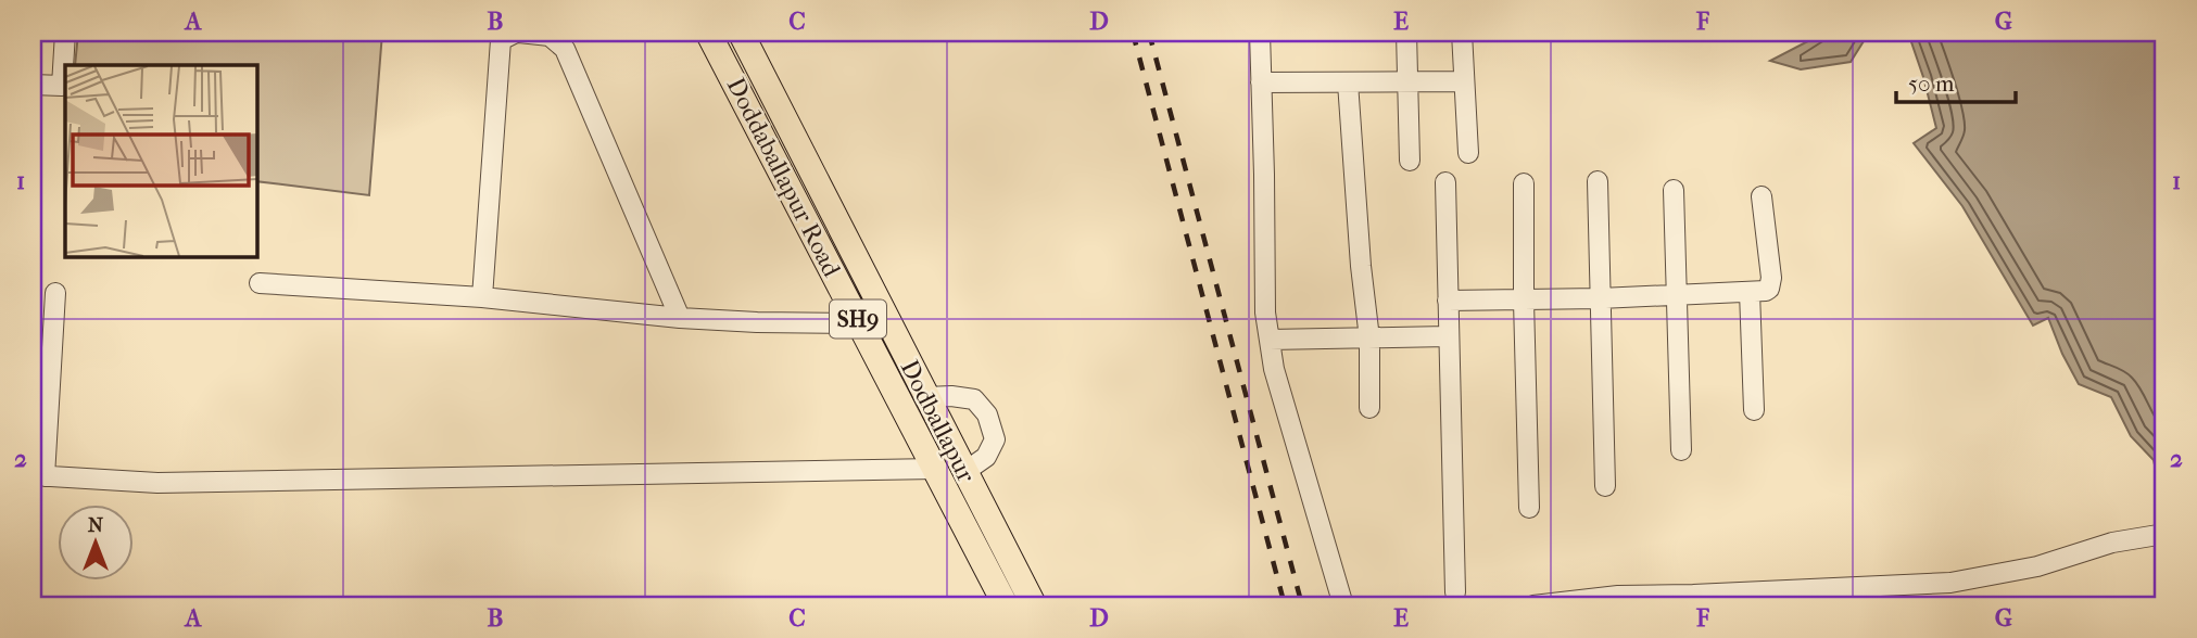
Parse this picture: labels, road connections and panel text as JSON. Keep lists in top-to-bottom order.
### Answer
{
  "streets": {
    "main road": ["Doddaballapur Road", "SH9", "Dodballapur"]
  },
  "scale_bar": "50 m",
  "north": "top",
  "grid": {
    "columns": [
      "A",
      "B",
      "C",
      "D",
      "E",
      "F",
      "G"
    ],
    "rows": ["1", "2"]
  }
}
